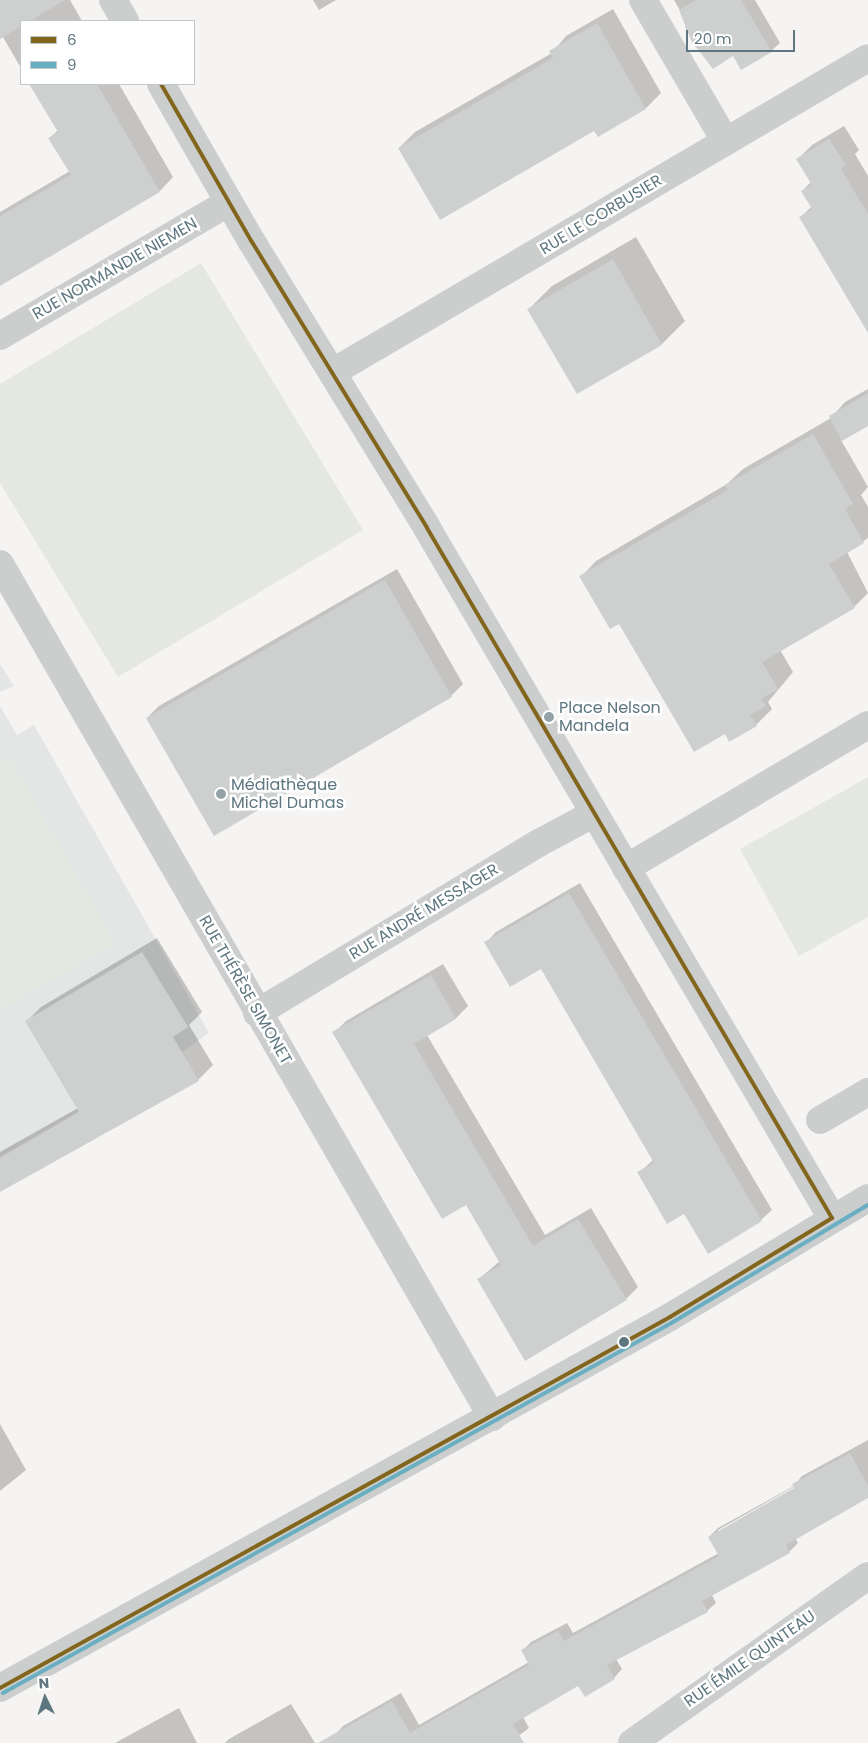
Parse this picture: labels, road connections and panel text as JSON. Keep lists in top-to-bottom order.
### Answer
{
  "streets": {
    "street": [
      "RUE LE CORBUSIER",
      "RUE NORMANDIE NIEMEN",
      "RUE ANDRÉ MESSAGER",
      "RUE THÉRÈSE SIMONET",
      "RUE ÉMILE QUINTEAU"
    ]
  },
  "crossings": [
    ["RUE ANDRÉ MESSAGER", "RUE THÉRÈSE SIMONET"]
  ],
  "places": ["Place Nelson Mandela", "Médiathèque Michel Dumas"],
  "lines": ["transit line 6", "transit line 9"],
  "legend": ["6", "9"],
  "scale_bar": "20 m",
  "north": "top"
}
